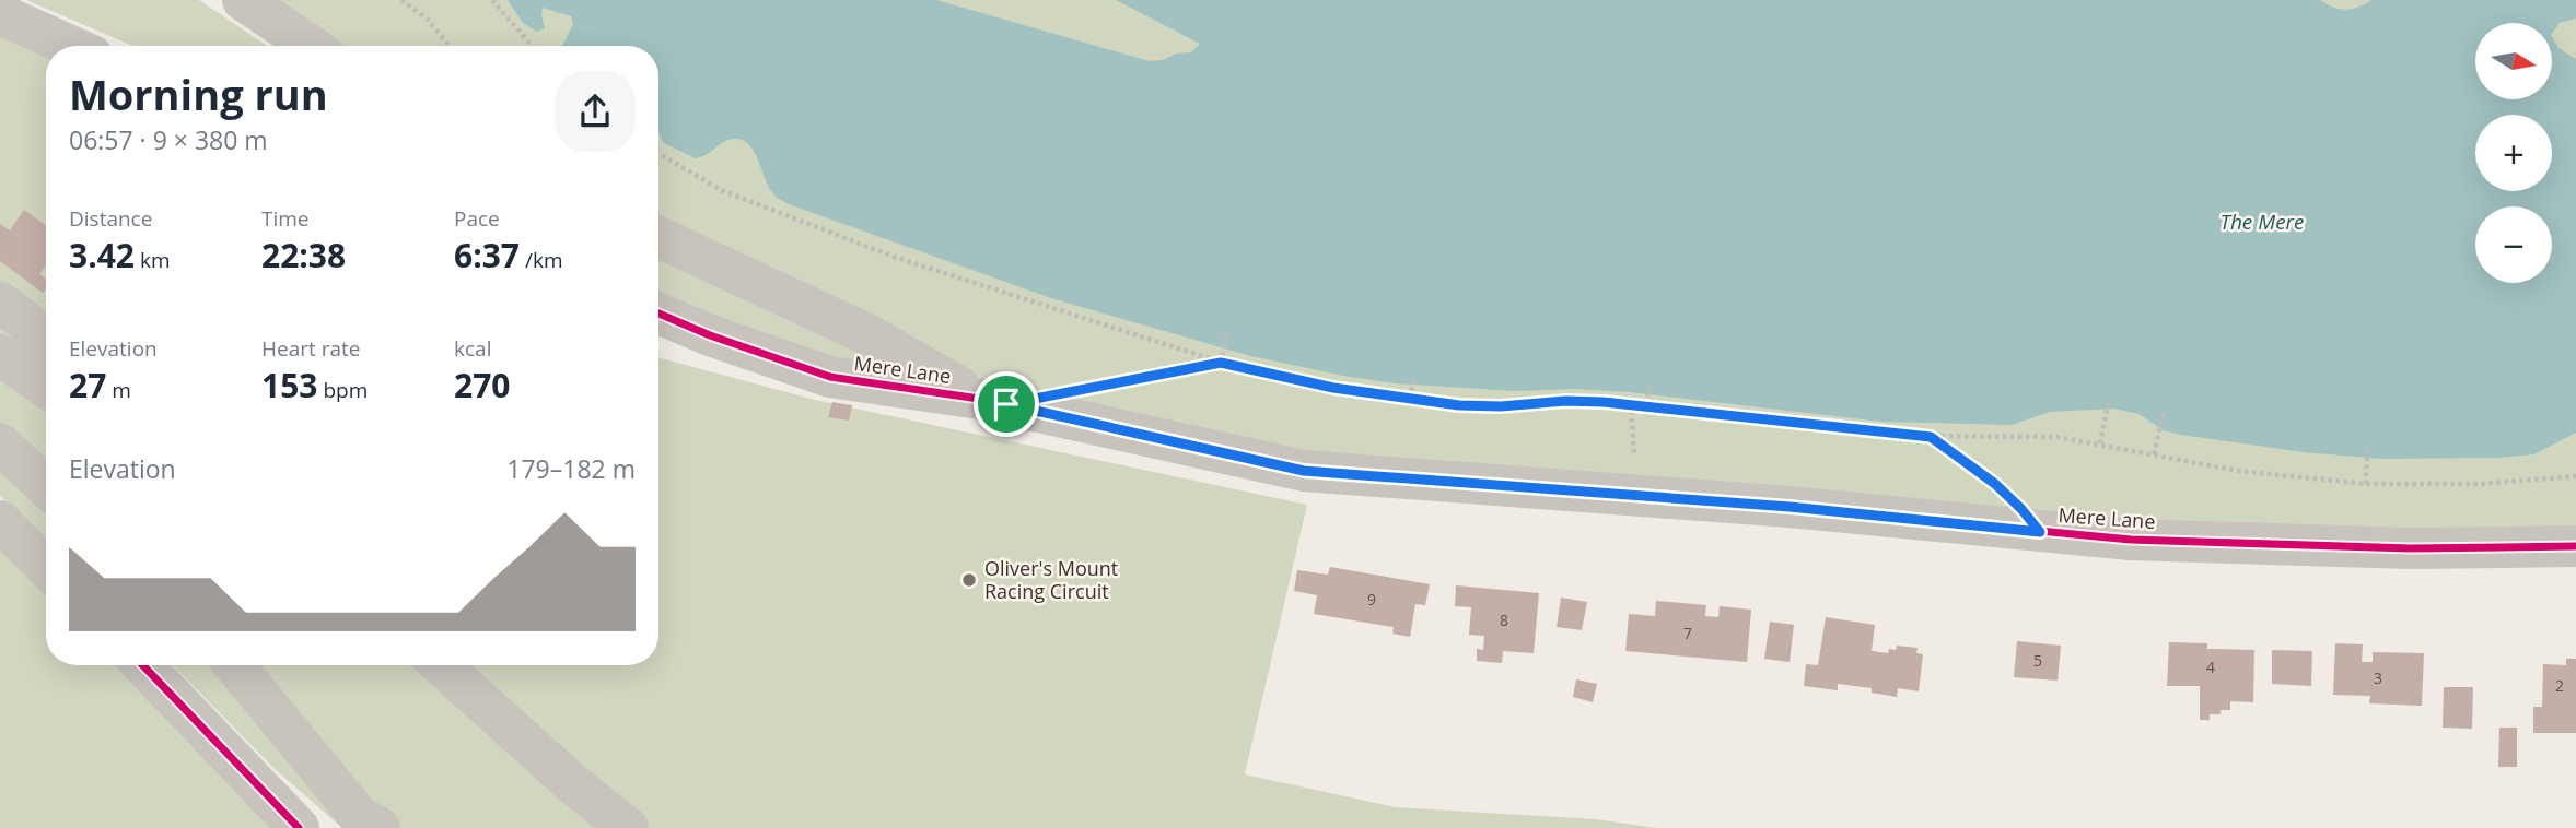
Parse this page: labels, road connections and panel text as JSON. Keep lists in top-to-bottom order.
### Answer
{
  "streets": {
    "street": ["Mere Lane"]
  },
  "water": ["The Mere"],
  "places": ["Oliver's Mount Racing Circuit"],
  "house_numbers": [
    "9",
    "8",
    "7",
    "5",
    "4",
    "3",
    "2"
  ],
  "north": "right",
  "page": {
    "map_buttons": ["+", "−"],
    "heading": ["Morning run", "06:57 · 9 × 380 m"],
    "stats": [
      ["Distance", "3.42 km"],
      ["Time", "22:38"],
      ["Pace", "6:37 /km"],
      ["Elevation", "27 m"],
      ["Heart rate", "153 bpm"],
      ["kcal", "270"]
    ],
    "chart": ["Elevation", "179–182 m"]
  }
}
